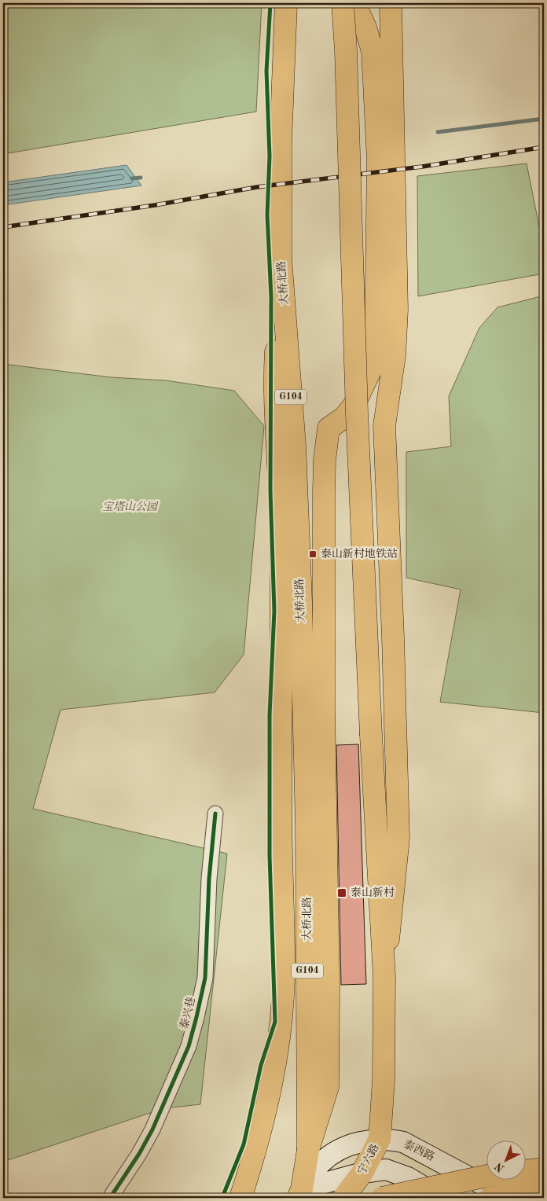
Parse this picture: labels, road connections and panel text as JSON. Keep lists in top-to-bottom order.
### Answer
{
  "streets": {
    "main road": [
      "大桥北路",
      "G104",
      "泰西路",
      "宁六路"
    ],
    "street": ["泰兴巷"]
  },
  "crossings": [
    ["大桥北路", "泰西路"],
    ["泰西路", "宁六路"]
  ],
  "parks": ["宝塔山公园"],
  "places": {
    "transit": ["泰山新村地铁站", "泰山新村"]
  },
  "north": "bottom left"
}
